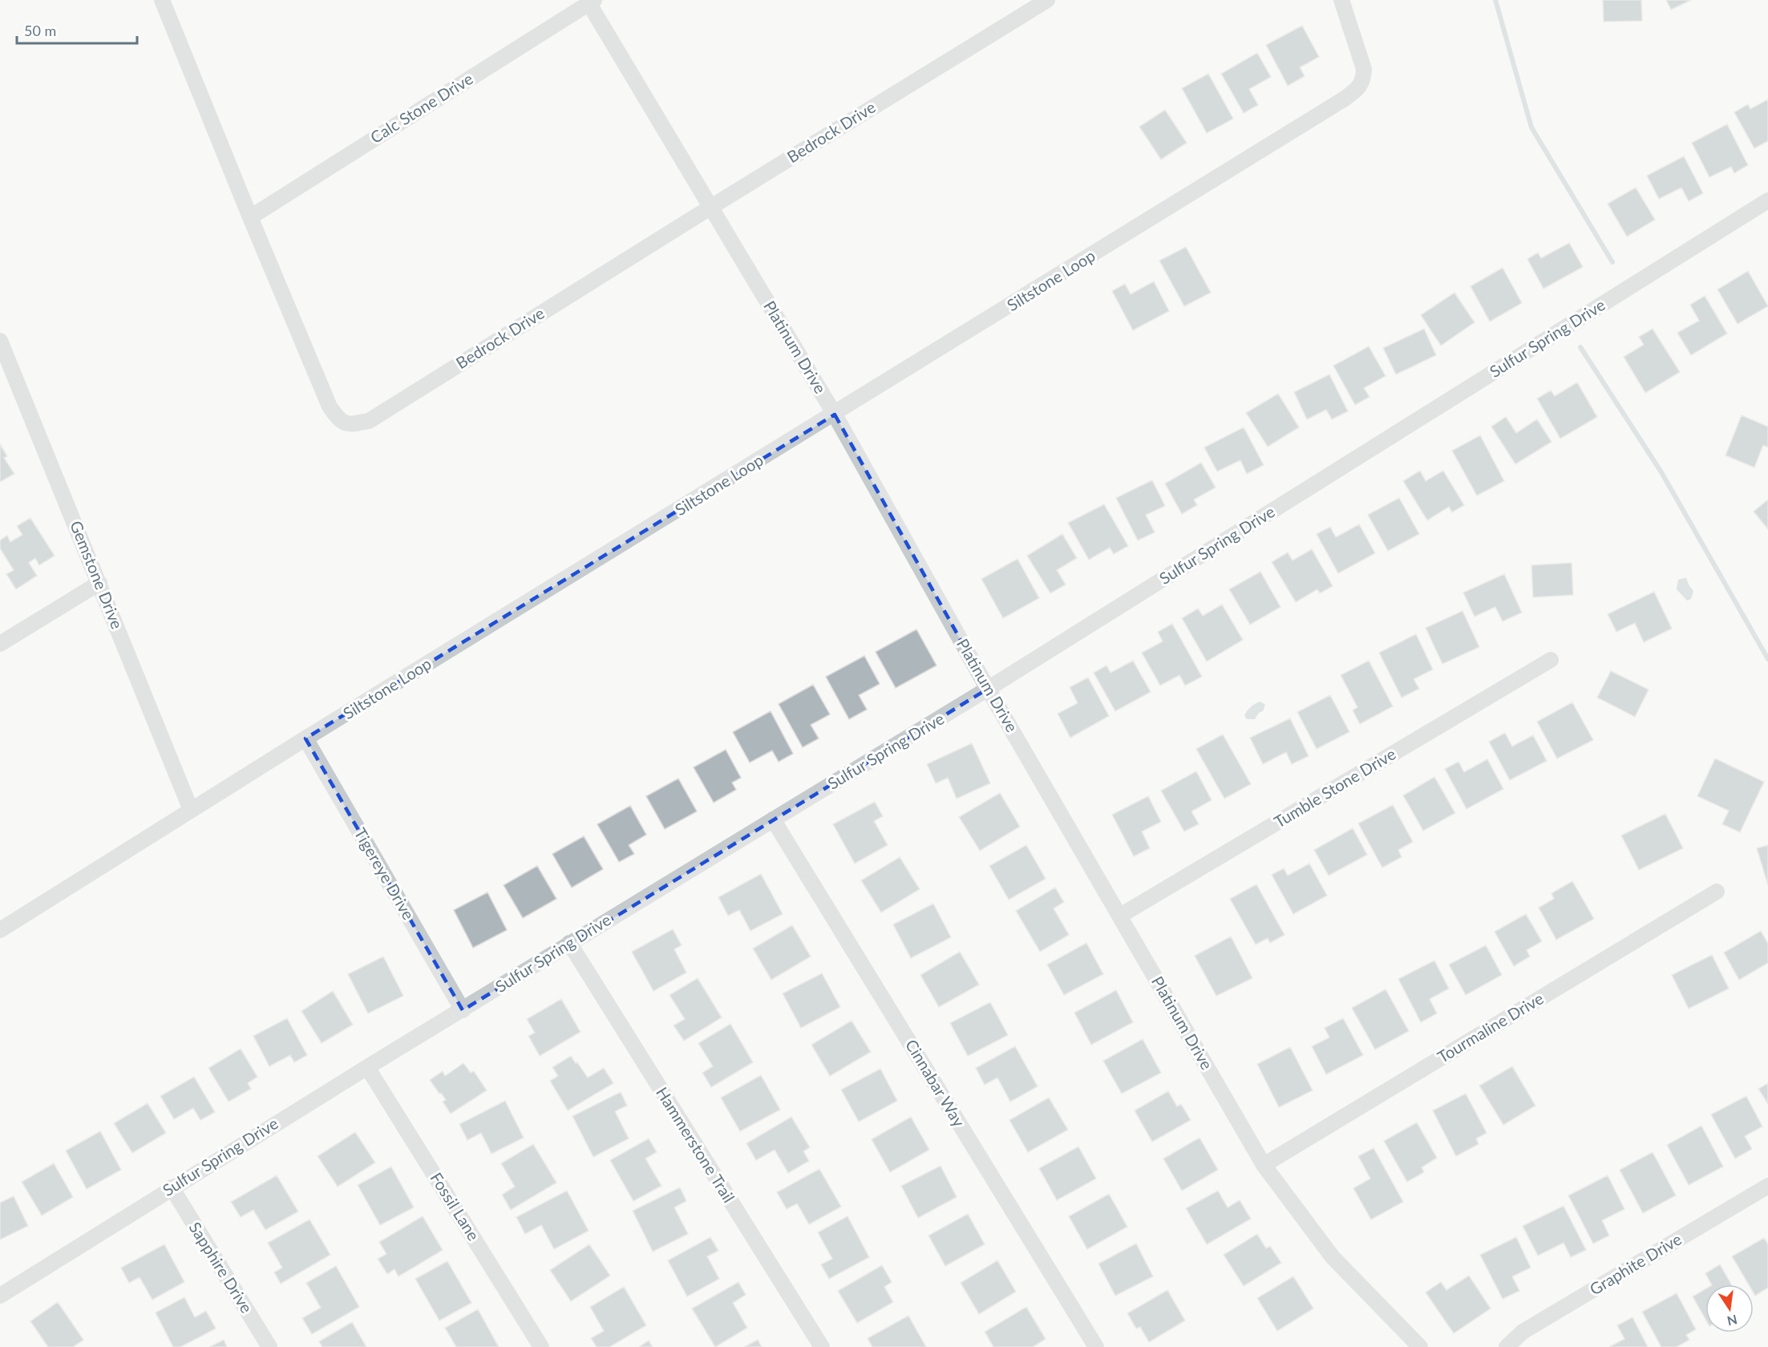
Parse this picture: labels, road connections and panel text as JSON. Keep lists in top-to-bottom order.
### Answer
{
  "streets": {
    "street": [
      "Calc Stone Drive",
      "Bedrock Drive",
      "Siltstone Loop",
      "Sulfur Spring Drive",
      "Platinum Drive",
      "Gemstone Drive",
      "Tumble Stone Drive",
      "Tigereye Drive",
      "Tourmaline Drive",
      "Cinnabar Way",
      "Hammerstone Trail",
      "Fossil Lane",
      "Graphite Drive",
      "Sapphire Drive"
    ]
  },
  "crossings": [
    ["Calc Stone Drive", "Bedrock Drive"],
    ["Calc Stone Drive", "Platinum Drive"],
    ["Bedrock Drive", "Platinum Drive"],
    ["Siltstone Loop", "Platinum Drive"],
    ["Siltstone Loop", "Gemstone Drive"],
    ["Siltstone Loop", "Tigereye Drive"],
    ["Sulfur Spring Drive", "Platinum Drive"],
    ["Sulfur Spring Drive", "Tigereye Drive"],
    ["Sulfur Spring Drive", "Cinnabar Way"],
    ["Sulfur Spring Drive", "Hammerstone Trail"],
    ["Sulfur Spring Drive", "Fossil Lane"],
    ["Sulfur Spring Drive", "Sapphire Drive"],
    ["Platinum Drive", "Tumble Stone Drive"],
    ["Platinum Drive", "Tourmaline Drive"]
  ],
  "scale_bar": "50 m",
  "north": "bottom"
}
